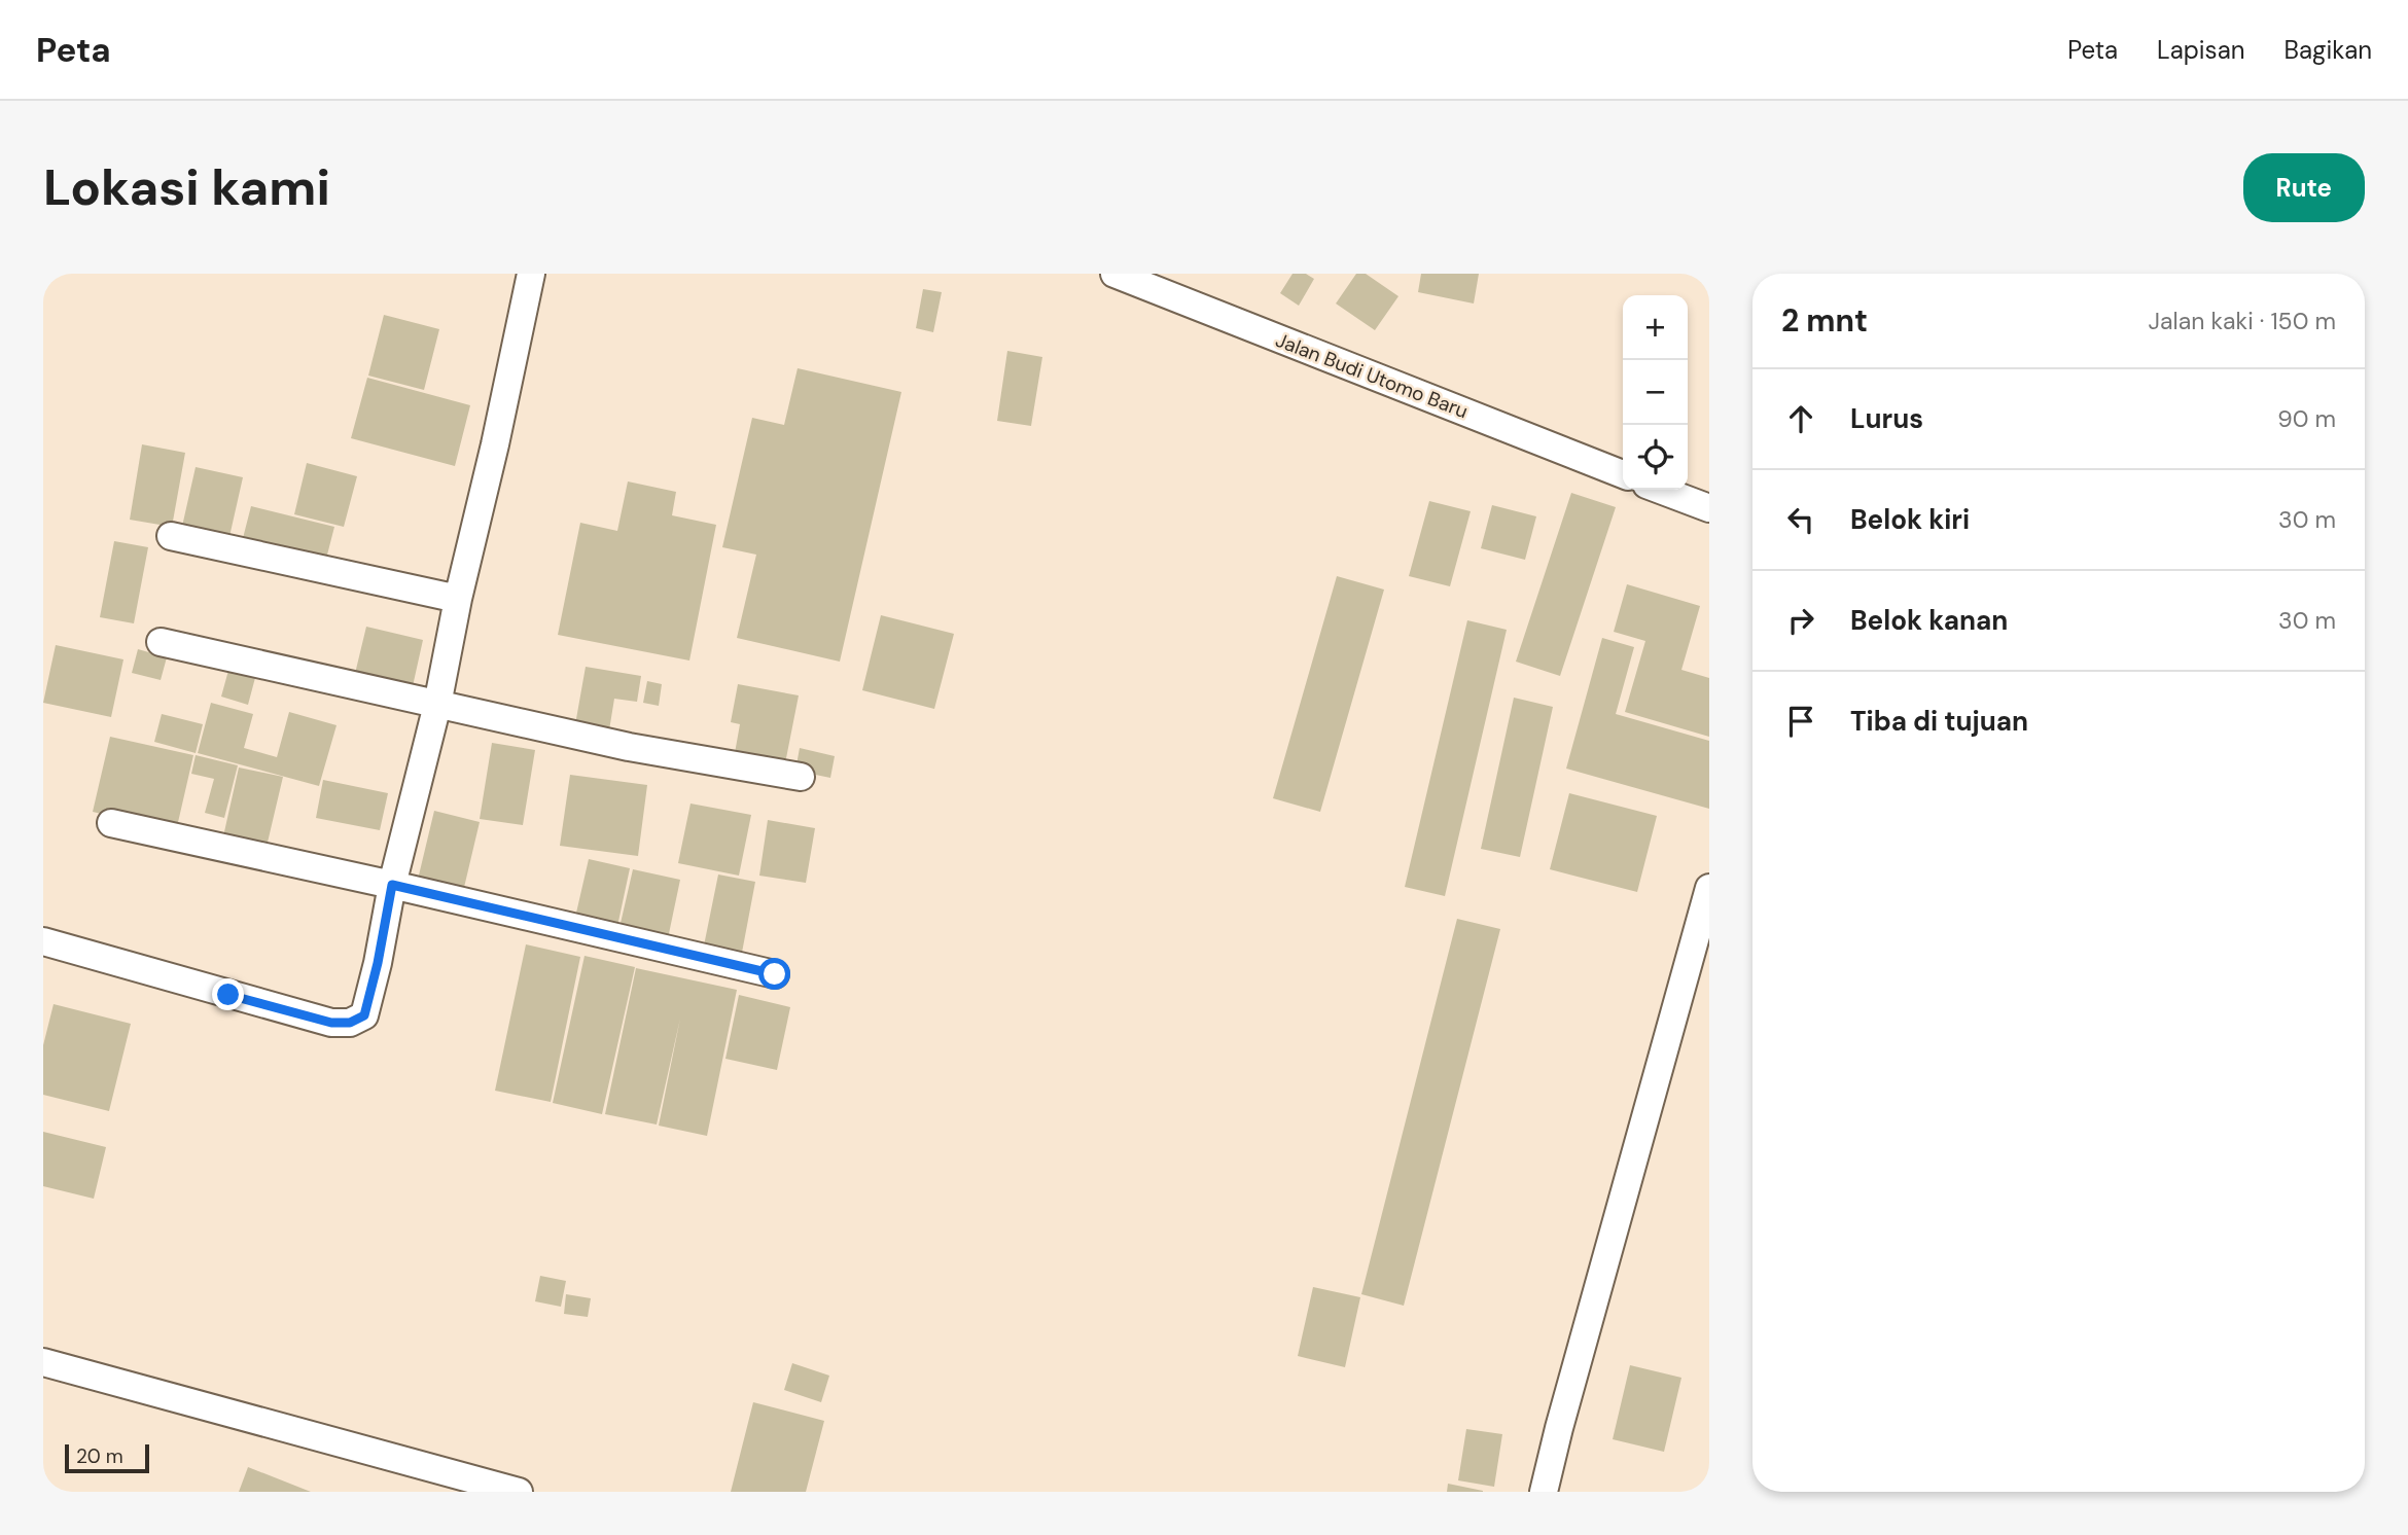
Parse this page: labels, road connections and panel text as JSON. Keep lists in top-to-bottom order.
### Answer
{
  "streets": {
    "street": ["Jalan Budi Utomo Baru"]
  },
  "scale_bar": "20 m",
  "page": {
    "header": "Peta",
    "nav": ["Peta", "Lapisan", "Bagikan"],
    "buttons": "Rute",
    "title": "Lokasi kami",
    "heading": ["2 mnt", "Jalan kaki · 150 m"],
    "map_buttons": ["+", "−"],
    "list": [
      ["Lurus", "90 m"],
      ["Belok kiri", "30 m"],
      ["Belok kanan", "30 m"],
      "Tiba di tujuan"
    ],
    "scale": "20 m"
  }
}
